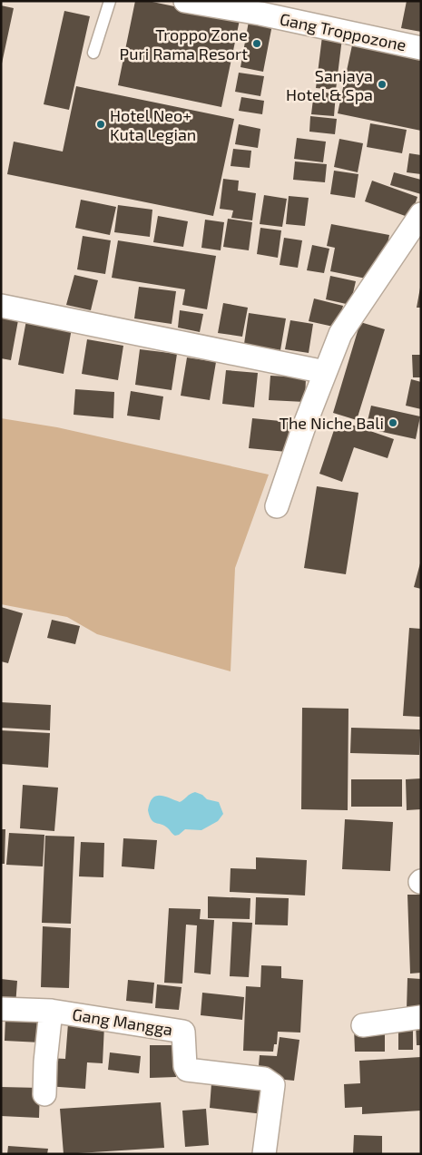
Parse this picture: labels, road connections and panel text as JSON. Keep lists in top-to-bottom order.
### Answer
{
  "streets": {
    "street": ["Gang Troppozone", "Gang Mangga"]
  },
  "places": [
    "Troppo Zone Puri Rama Resort",
    "Sanjaya Hotel & Spa",
    "Hotel Neo+ Kuta Legian",
    "The Niche Bali"
  ]
}
